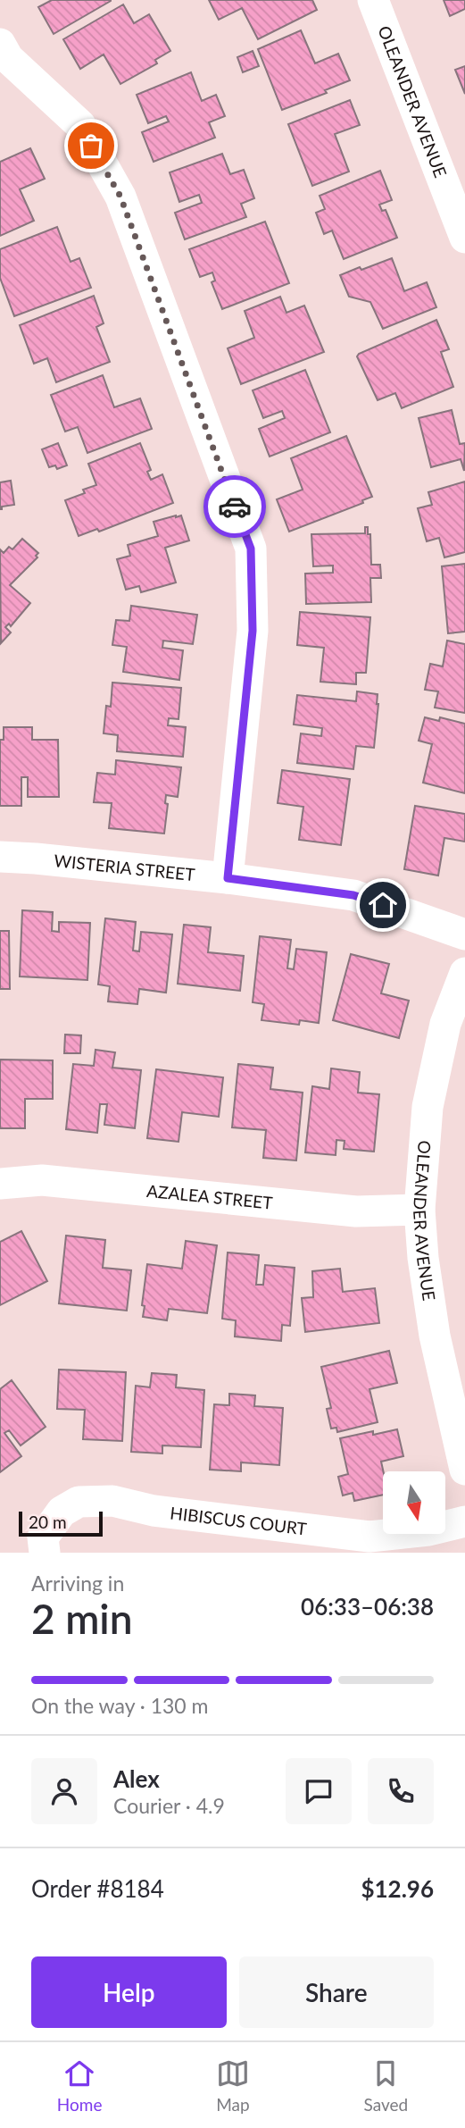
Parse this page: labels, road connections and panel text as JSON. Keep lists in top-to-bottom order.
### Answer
{
  "streets": {
    "street": [
      "OLEANDER AVENUE",
      "WISTERIA STREET",
      "AZALEA STREET",
      "HIBISCUS COURT"
    ]
  },
  "crossings": [
    ["OLEANDER AVENUE", "AZALEA STREET"]
  ],
  "scale_bar": "20 m",
  "north": "bottom",
  "page": {
    "scale": "20 m",
    "heading": ["2 min", "Arriving in", "06:33–06:38"],
    "panel": [
      "Alex",
      "Courier · 4.9",
      "Order #8184",
      "$12.96"
    ],
    "bar": "On the way · 130 m",
    "buttons": ["Help", "Share"],
    "tabs": ["Home", "Map", "Saved"]
  }
}
